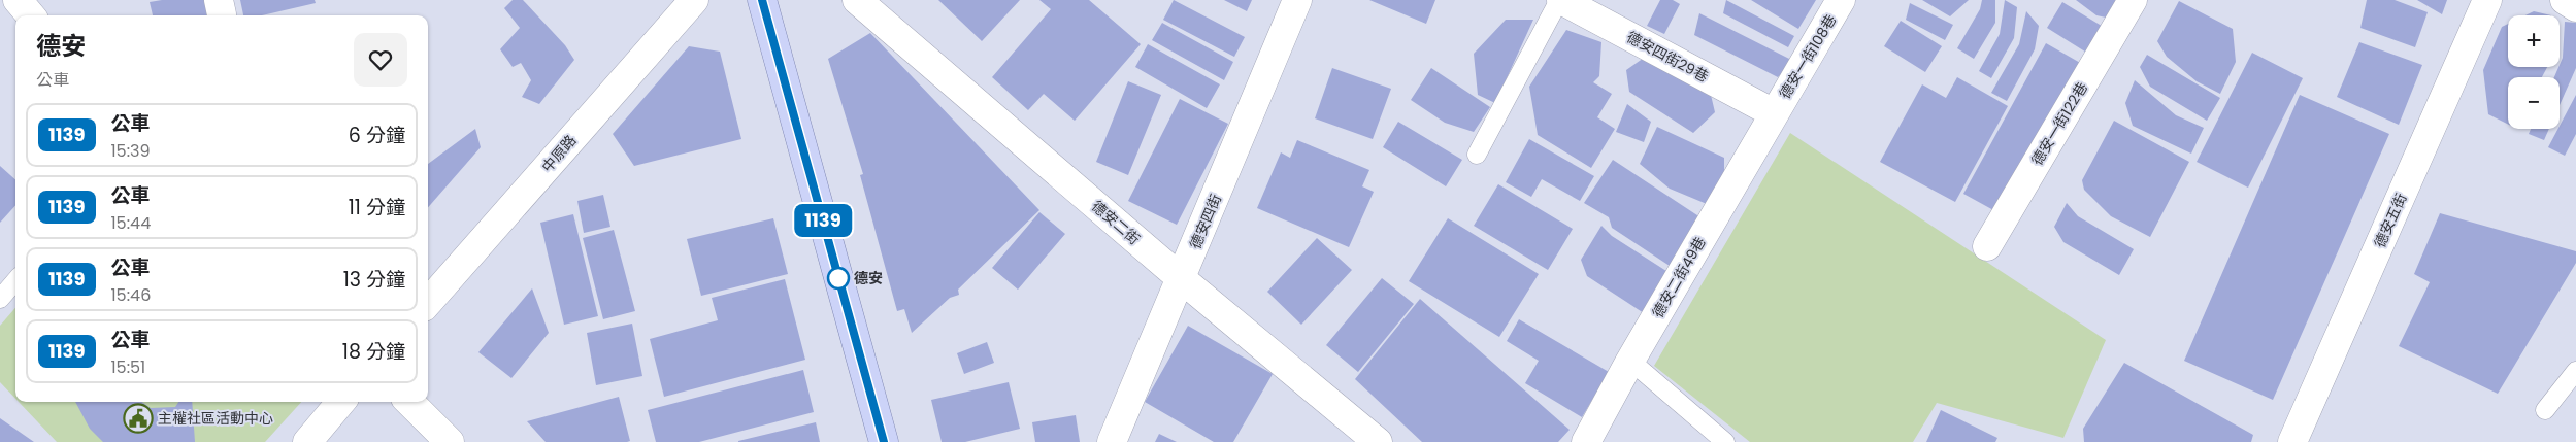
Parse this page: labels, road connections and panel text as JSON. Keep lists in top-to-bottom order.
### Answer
{
  "streets": {
    "street": [
      "德安四街29巷",
      "德安一街108巷",
      "德安一街122巷",
      "中原路",
      "德安五街",
      "德安四街",
      "德安二街",
      "德安二街49巷"
    ]
  },
  "crossings": [
    ["德安四街29巷", "德安一街108巷"],
    ["德安四街29巷", "德安二街49巷"],
    ["德安一街108巷", "德安二街49巷"],
    ["德安四街", "德安二街"]
  ],
  "places": {
    "other": ["德安"],
    "public building": ["主權社區活動中心"]
  },
  "lines": ["bus line 1139"],
  "page": {
    "on_map": "1139",
    "map_buttons": ["+", "−"],
    "heading": ["德安", "公車"],
    "list": [
      {
        "mark": "1139",
        "name": "公車",
        "note": "15:39",
        "value": "6 分鐘"
      },
      {
        "mark": "1139",
        "name": "公車",
        "note": "15:44",
        "value": "11 分鐘"
      },
      {
        "mark": "1139",
        "name": "公車",
        "note": "15:46",
        "value": "13 分鐘"
      },
      {
        "mark": "1139",
        "name": "公車",
        "note": "15:51",
        "value": "18 分鐘"
      }
    ]
  }
}
